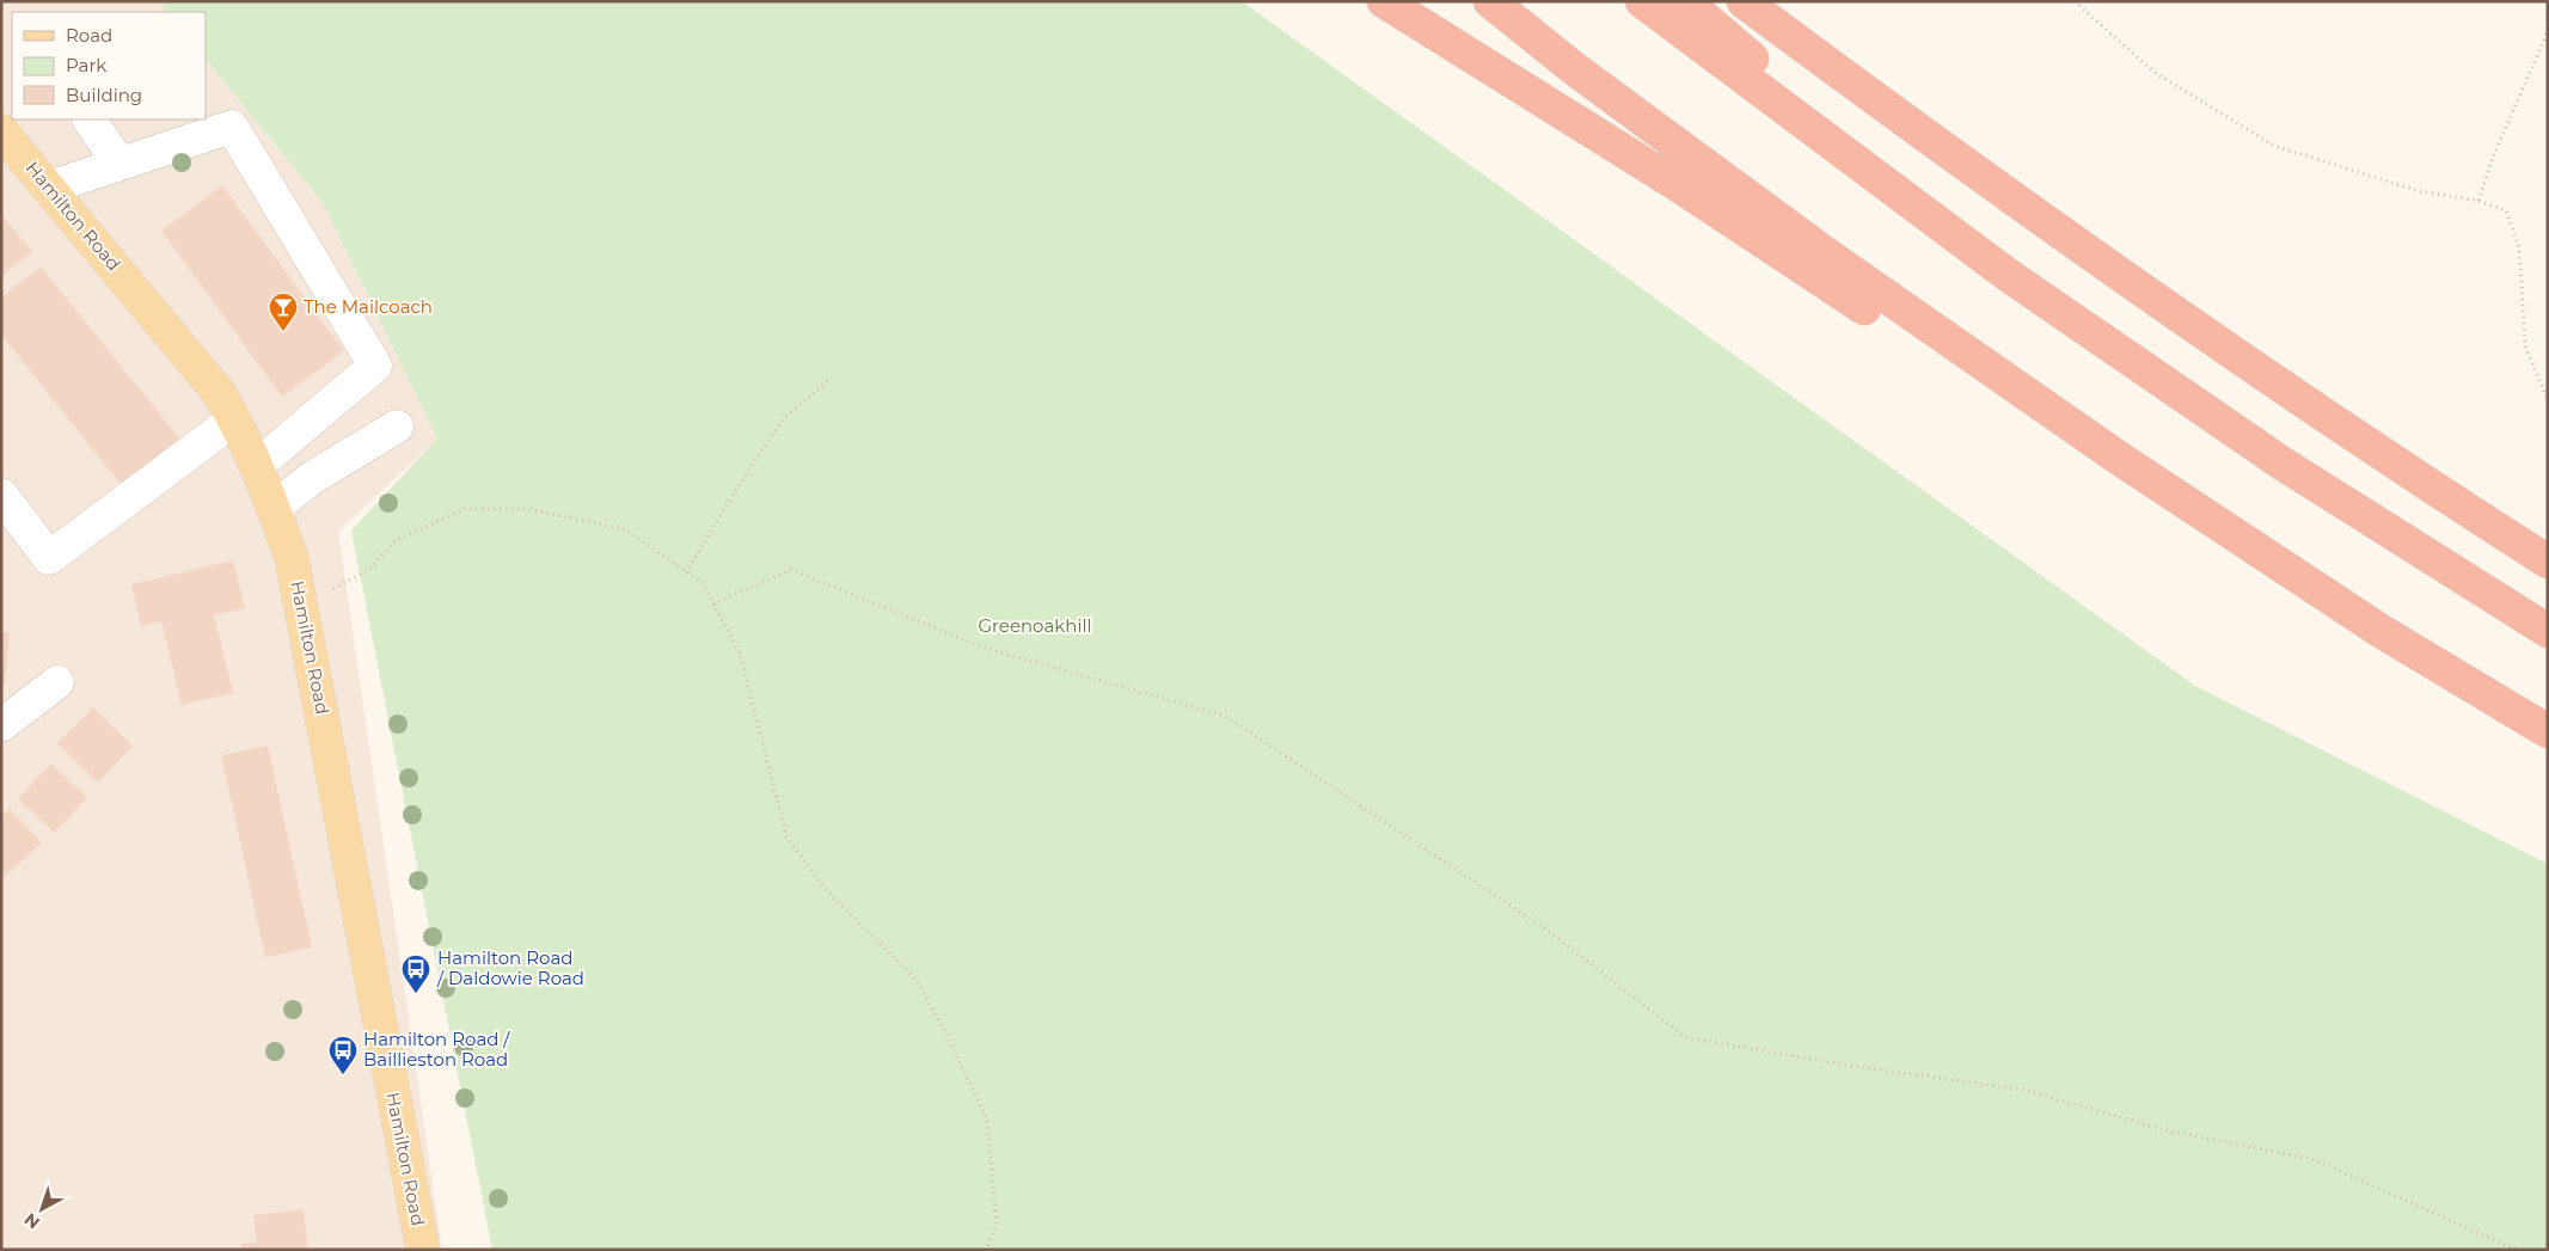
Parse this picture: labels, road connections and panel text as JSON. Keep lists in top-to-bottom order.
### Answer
{
  "streets": {
    "main road": ["Hamilton Road"]
  },
  "parks": ["Greenoakhill"],
  "places": {
    "bar": ["The Mailcoach"],
    "bus stop": ["Hamilton Road / Daldowie Road", "Hamilton Road / Baillieston Road"]
  },
  "legend": ["Road", "Park", "Building"],
  "north": "bottom left"
}
